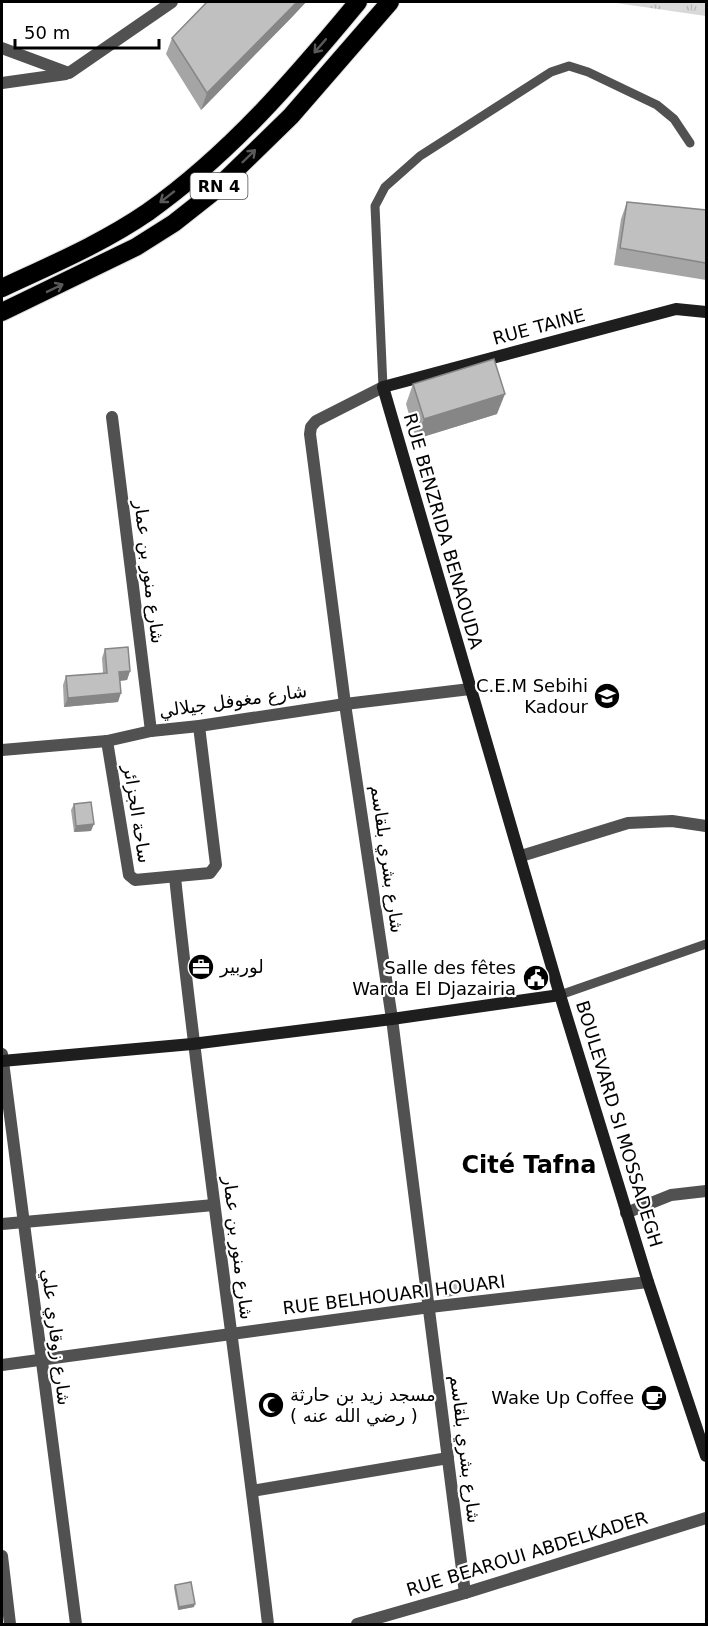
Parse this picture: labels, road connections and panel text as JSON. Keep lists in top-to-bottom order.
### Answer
{
  "streets": {
    "highway": ["RN 4"],
    "street": [
      "RUE TAINE",
      "RUE BENZRIDA BENAOUDA",
      "شارع منور بن عمار",
      "شارع مغوفل جيلالي",
      "ساحة الجزائر",
      "شارع بشري بلقاسم",
      "BOULEVARD SI MOSSADEGH",
      "RUE BELHOUARI HOUARI",
      "شارع زوقاري علي",
      "RUE BEAROUI ABDELKADER"
    ]
  },
  "crossings": [
    ["RUE TAINE", "RUE BENZRIDA BENAOUDA"],
    ["RUE TAINE", "شارع بشري بلقاسم"],
    ["RUE BENZRIDA BENAOUDA", "شارع مغوفل جيلالي"],
    ["RUE BENZRIDA BENAOUDA", "شارع بشري بلقاسم"],
    ["RUE BENZRIDA BENAOUDA", "BOULEVARD SI MOSSADEGH"],
    ["شارع منور بن عمار", "شارع مغوفل جيلالي"],
    ["شارع منور بن عمار", "ساحة الجزائر"],
    ["شارع منور بن عمار", "BOULEVARD SI MOSSADEGH"],
    ["شارع منور بن عمار", "RUE BELHOUARI HOUARI"],
    ["شارع مغوفل جيلالي", "ساحة الجزائر"],
    ["شارع مغوفل جيلالي", "شارع بشري بلقاسم"],
    ["شارع بشري بلقاسم", "BOULEVARD SI MOSSADEGH"],
    ["شارع بشري بلقاسم", "RUE BELHOUARI HOUARI"],
    ["شارع بشري بلقاسم", "RUE BEAROUI ABDELKADER"],
    ["BOULEVARD SI MOSSADEGH", "RUE BELHOUARI HOUARI"],
    ["BOULEVARD SI MOSSADEGH", "شارع زوقاري علي"],
    ["RUE BELHOUARI HOUARI", "شارع زوقاري علي"]
  ],
  "districts": ["Cité Tafna"],
  "places": {
    "school or university": ["C.E.M Sebihi Kadour"],
    "office": ["لوربير"],
    "public building": ["Salle des fêtes Warda El Djazairia"],
    "cafe": ["Wake Up Coffee"],
    "mosque": ["مسجد زيد بن حارثة ( رضي الله عنه )"]
  },
  "scale_bar": "50 m"
}
